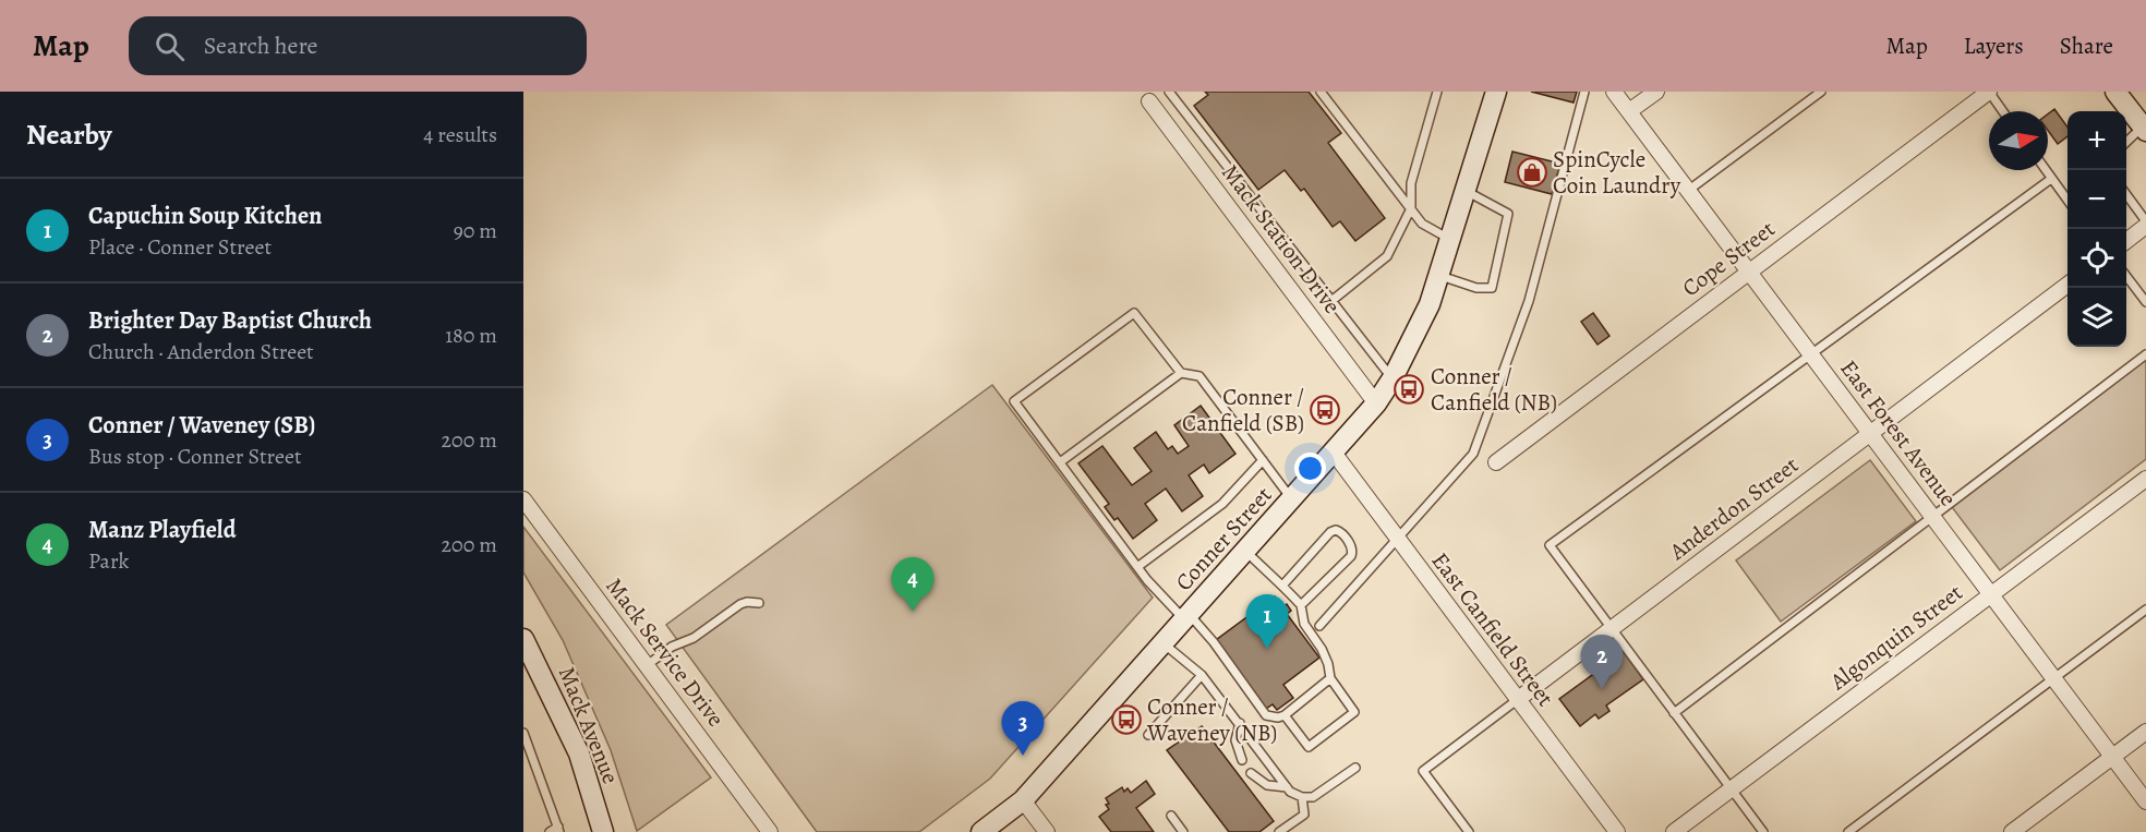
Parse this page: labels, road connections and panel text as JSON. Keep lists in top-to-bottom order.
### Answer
{
  "streets": {
    "main road": ["Conner Street", "Mack Avenue"],
    "street": [
      "Mack Station Drive",
      "Cope Street",
      "East Forest Avenue",
      "Anderdon Street",
      "East Canfield Street",
      "Algonquin Street",
      "Mack Service Drive"
    ]
  },
  "crossings": [
    ["Mack Station Drive", "Conner Street"],
    ["Cope Street", "East Forest Avenue"],
    ["East Forest Avenue", "Anderdon Street"],
    ["East Forest Avenue", "Algonquin Street"],
    ["Anderdon Street", "East Canfield Street"],
    ["Conner Street", "East Canfield Street"]
  ],
  "places": {
    "shop": ["SpinCycle Coin Laundry"],
    "bus stop": ["Conner / Canfield (NB)", "Conner / Canfield (SB)", "Conner / Waveney (NB)"]
  },
  "north": "right",
  "page": {
    "header": "Map",
    "search": "Search here",
    "nav": ["Map", "Layers", "Share"],
    "heading": ["Nearby", "4 results"],
    "map_buttons": ["+", "−"],
    "list": [
      {
        "mark": "1",
        "name": "Capuchin Soup Kitchen",
        "note": "Place · Conner Street",
        "value": "90 m"
      },
      {
        "mark": "2",
        "name": "Brighter Day Baptist Church",
        "note": "Church · Anderdon Street",
        "value": "180 m"
      },
      {
        "mark": "3",
        "name": "Conner / Waveney (SB)",
        "note": "Bus stop · Conner Street",
        "value": "200 m"
      },
      {
        "mark": "4",
        "name": "Manz Playfield",
        "note": "Park",
        "value": "200 m"
      }
    ],
    "pins": [
      "4",
      "1",
      "2",
      "3"
    ]
  }
}
